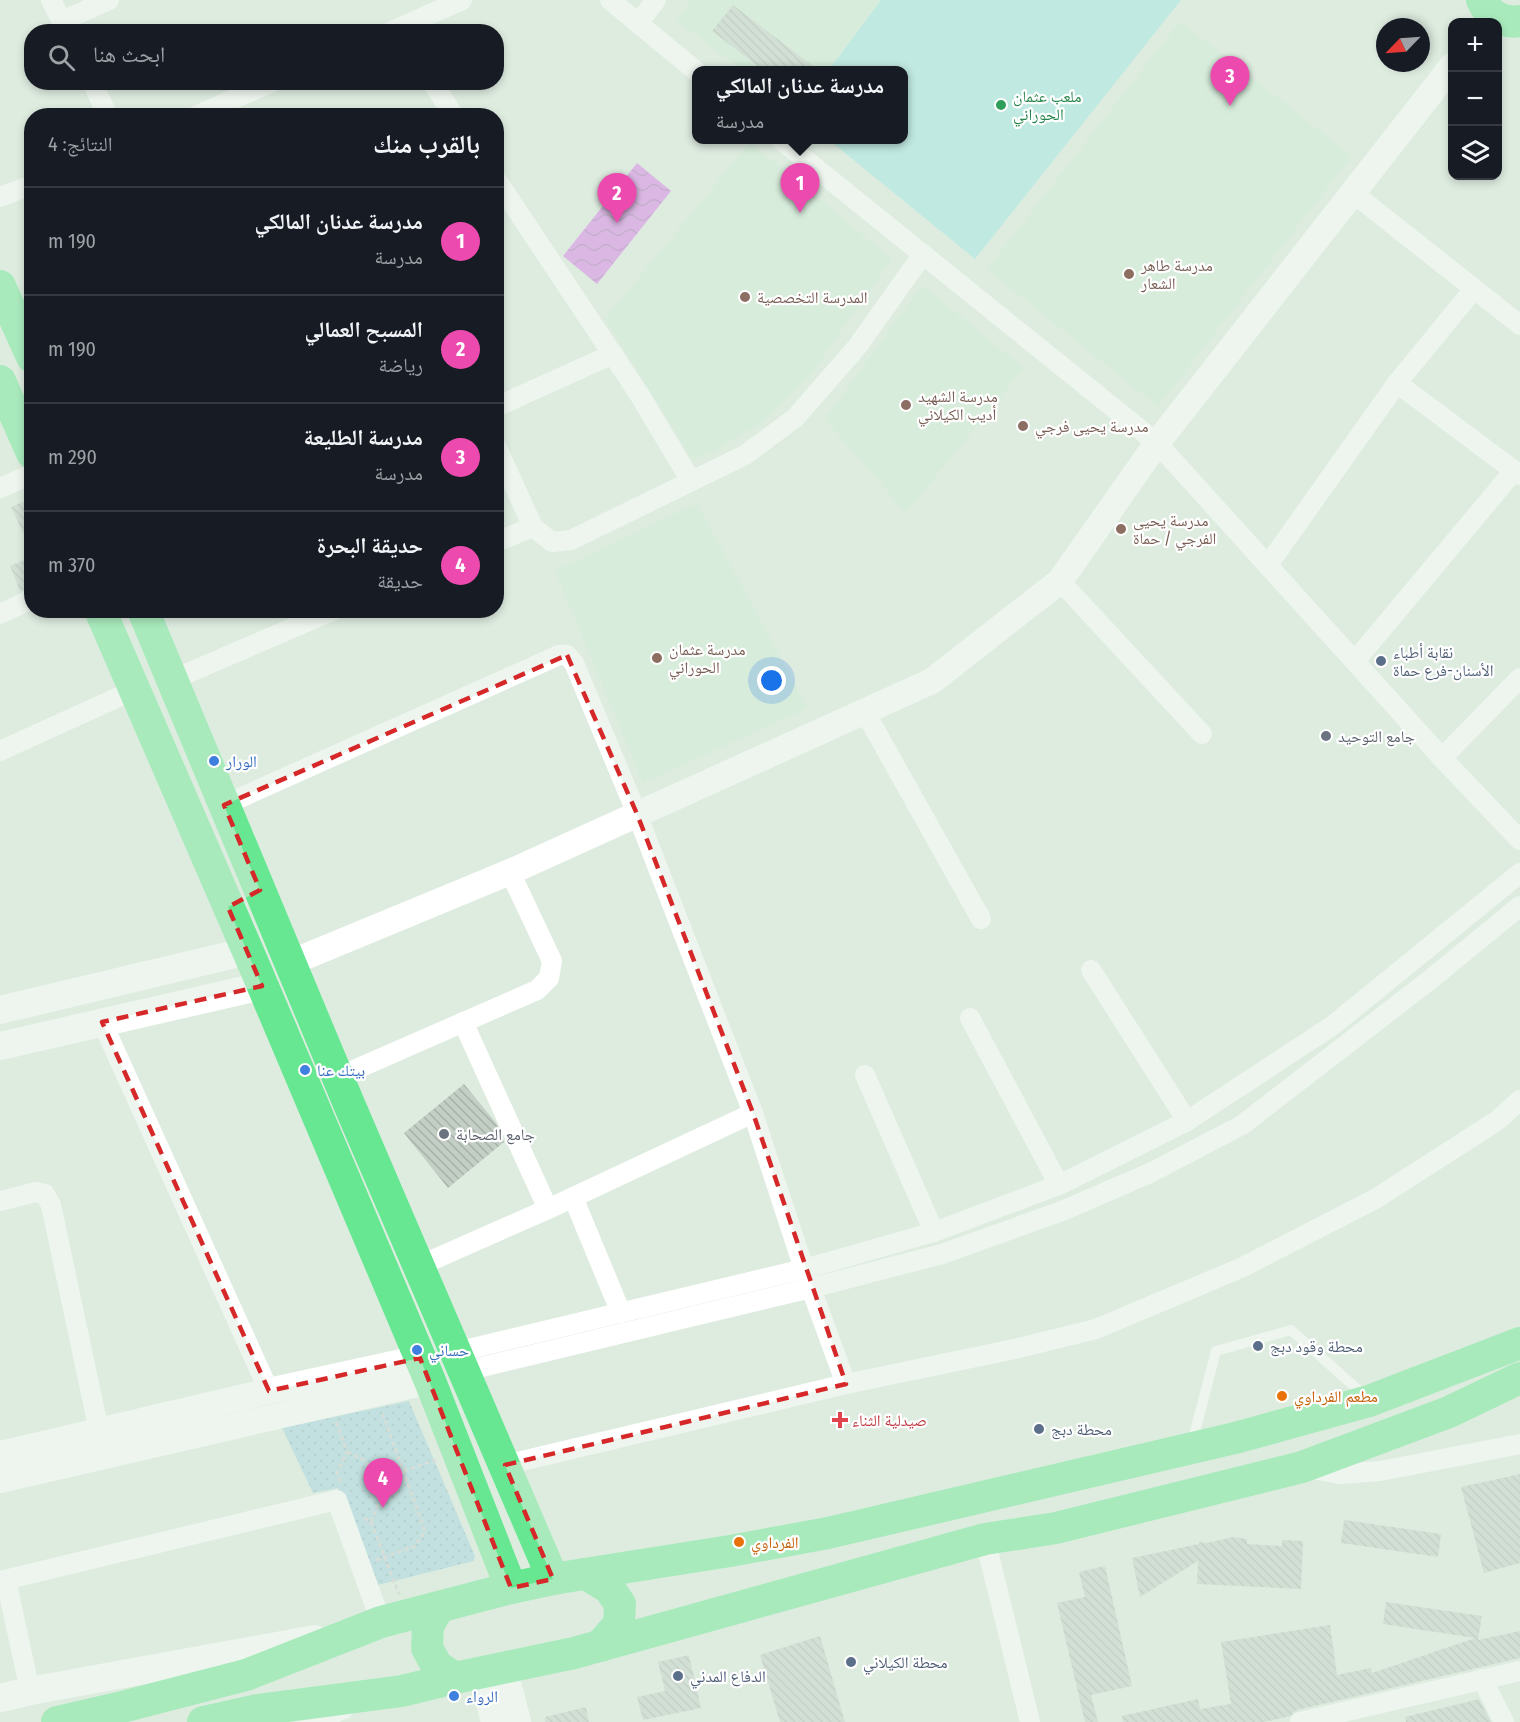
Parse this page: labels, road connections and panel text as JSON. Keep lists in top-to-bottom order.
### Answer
{
  "places": {
    "other": [
      "ملعب عثمان الحوراني",
      "مدرسة طاهر الشعار",
      "المدرسة التخصصية",
      "مدرسة الشهيد أديب الكيلاني",
      "مدرسة يحيى فرجي",
      "مدرسة يحيى الفرجي / حماة",
      "مدرسة عثمان الحوراني",
      "نقابة أطباء الأسنان-فرع حماة",
      "جامع التوحيد",
      "الورار",
      "بيتك عنا",
      "جامع الصحابة",
      "محطة وقود دبج",
      "حساني",
      "مطعم الفرداوي",
      "محطة دبج",
      "الفرداوي",
      "محطة الكيلاني",
      "الدفاع المدني",
      "الرواء"
    ],
    "health": ["صيدلية الثناء"]
  },
  "north": "bottom left",
  "page": {
    "map_buttons": ["+", "−"],
    "search": "ابحث هنا",
    "pins": [
      "3",
      "1",
      "2",
      "4"
    ],
    "popup": ["مدرسة عدنان المالكي", "مدرسة"],
    "heading": ["بالقرب منك", "النتائج: 4"],
    "list": [
      {
        "mark": "1",
        "name": "مدرسة عدنان المالكي",
        "note": "مدرسة",
        "value": "190 m"
      },
      {
        "mark": "2",
        "name": "المسبح العمالي",
        "note": "رياضة",
        "value": "190 m"
      },
      {
        "mark": "3",
        "name": "مدرسة الطليعة",
        "note": "مدرسة",
        "value": "290 m"
      },
      {
        "mark": "4",
        "name": "حديقة البحرة",
        "note": "حديقة",
        "value": "370 m"
      }
    ]
  }
}
